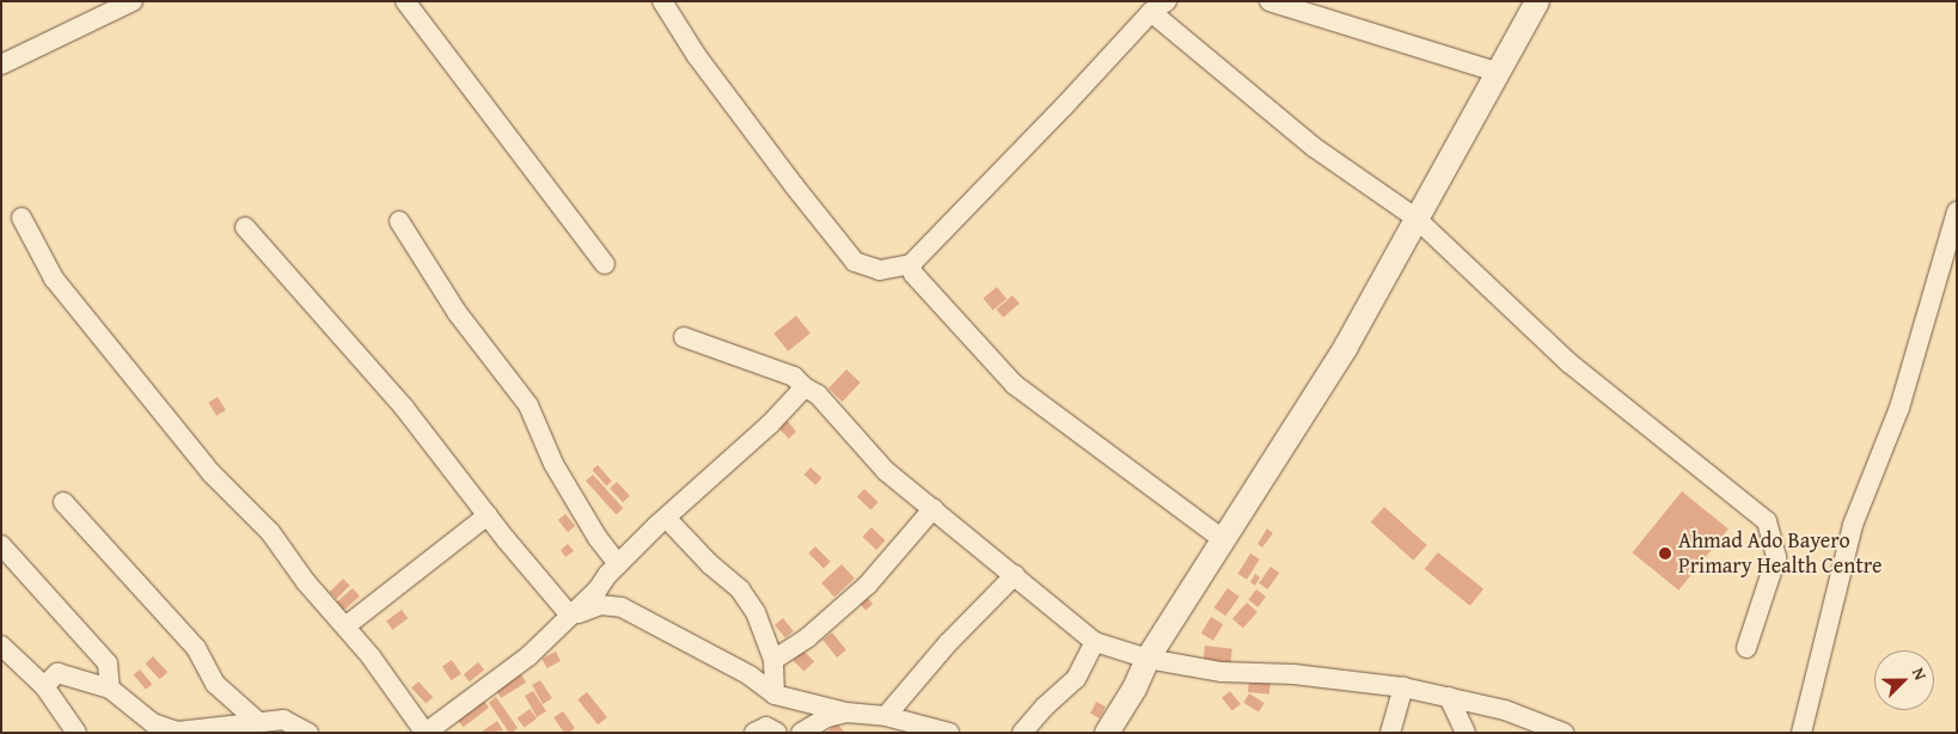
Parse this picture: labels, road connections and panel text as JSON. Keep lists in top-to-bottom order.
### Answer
{
  "places": ["Ahmad Ado Bayero Primary Health Centre"],
  "north": "top right"
}
